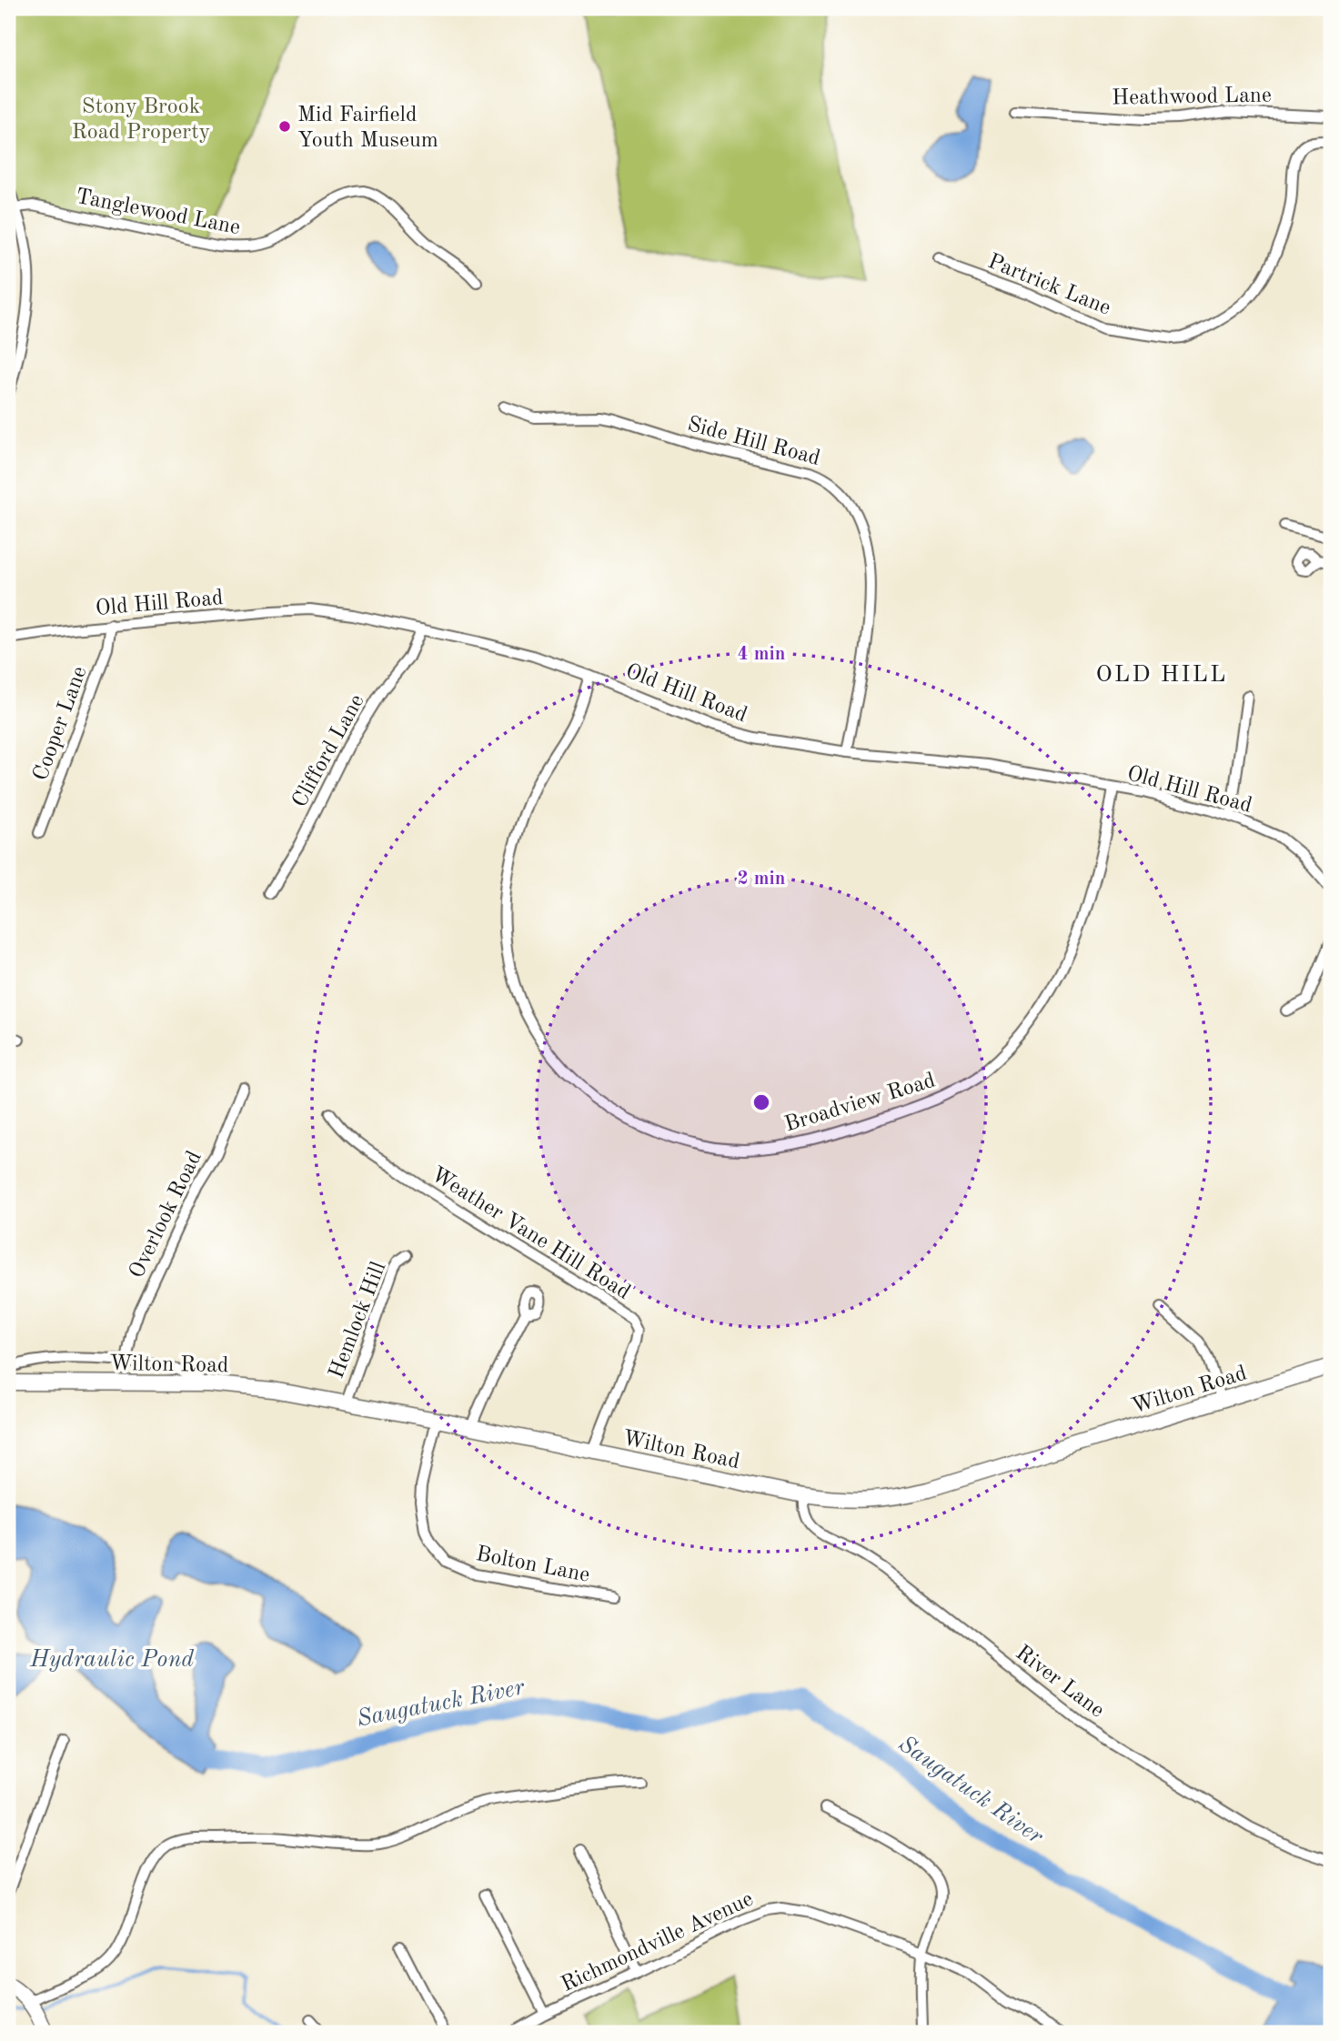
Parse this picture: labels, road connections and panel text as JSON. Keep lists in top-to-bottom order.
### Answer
{
  "streets": {
    "main road": ["Wilton Road"],
    "street": [
      "Heathwood Lane",
      "Tanglewood Lane",
      "Partrick Lane",
      "Side Hill Road",
      "Old Hill Road",
      "Cooper Lane",
      "Clifford Lane",
      "Broadview Road",
      "Overlook Road",
      "Weather Vane Hill Road",
      "Hemlock Hill",
      "Bolton Lane",
      "River Lane",
      "Richmondville Avenue"
    ]
  },
  "crossings": [
    ["Side Hill Road", "Old Hill Road"],
    ["Old Hill Road", "Cooper Lane"],
    ["Old Hill Road", "Clifford Lane"],
    ["Old Hill Road", "Broadview Road"],
    ["Weather Vane Hill Road", "Wilton Road"],
    ["Hemlock Hill", "Wilton Road"],
    ["Wilton Road", "Bolton Lane"],
    ["Wilton Road", "River Lane"]
  ],
  "districts": ["OLD HILL"],
  "water": ["Hydraulic Pond", "Saugatuck River"],
  "parks": ["Stony Brook Road Property"],
  "places": ["Mid Fairfield Youth Museum"],
  "rings": ["4 min", "2 min"]
}
